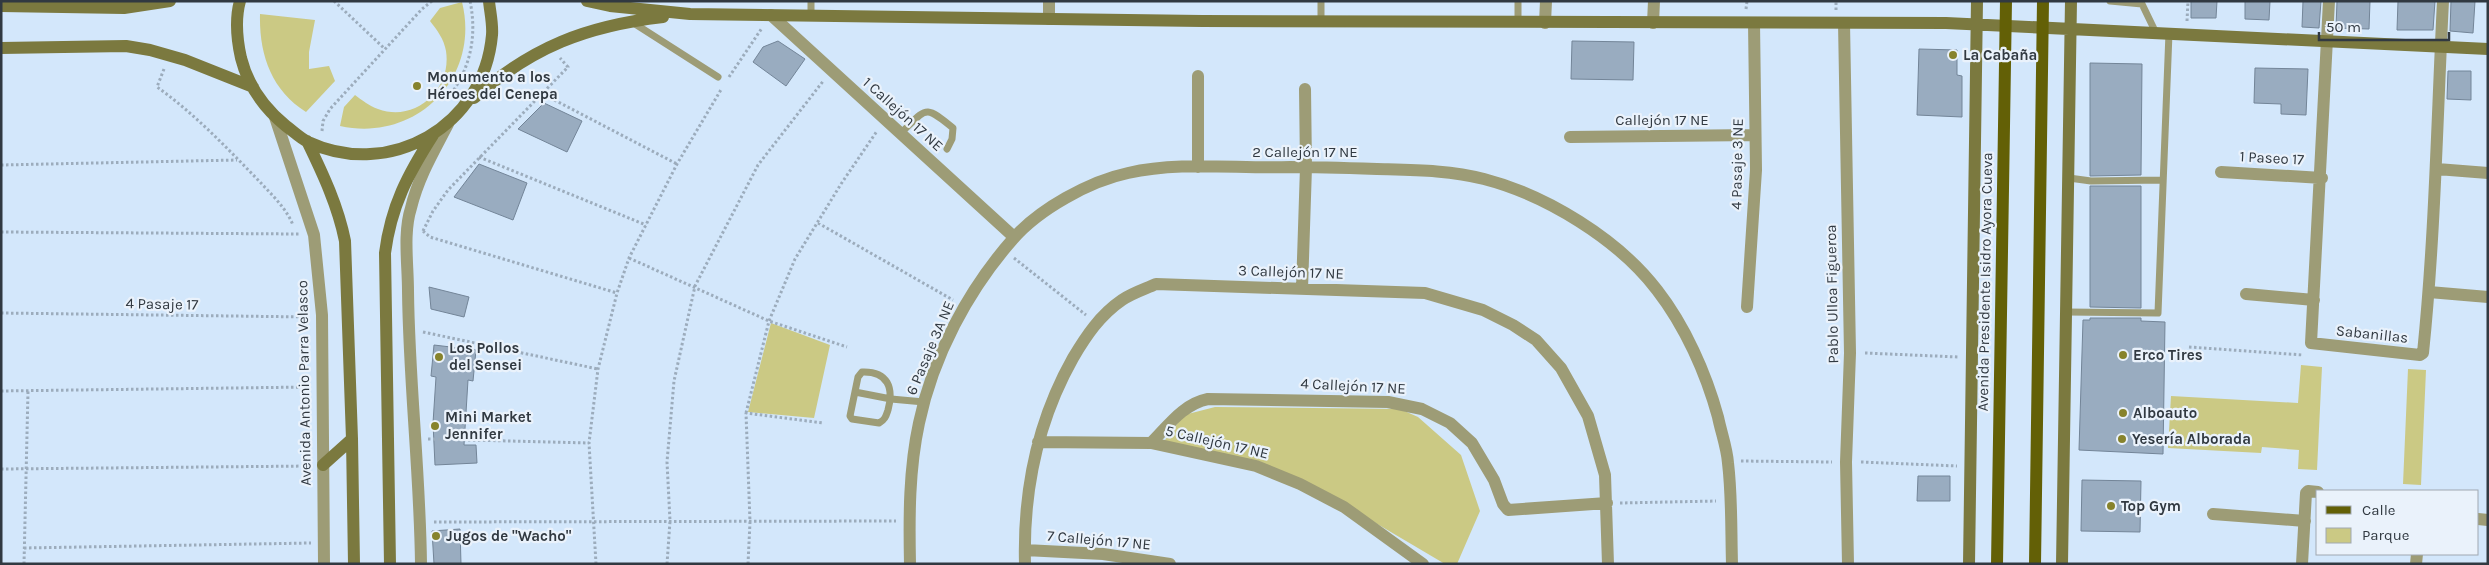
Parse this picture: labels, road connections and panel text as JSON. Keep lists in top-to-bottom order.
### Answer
{
  "streets": {
    "main road": ["Avenida Presidente Isidro Ayora Cueva"],
    "street": [
      "1 Callejón 17 NE",
      "Callejón 17 NE",
      "2 Callejón 17 NE",
      "1 Paseo 17",
      "4 Pasaje 3 NE",
      "3 Callejón 17 NE",
      "Pablo Ulloa Figueroa",
      "Sabanillas",
      "6 Pasaje 3A NE",
      "Avenida Antonio Parra Velasco",
      "4 Callejón 17 NE",
      "5 Callejón 17 NE",
      "7 Callejón 17 NE"
    ],
    "path": ["4 Pasaje 17"]
  },
  "crossings": [
    ["1 Callejón 17 NE", "6 Pasaje 3A NE"],
    ["Callejón 17 NE", "4 Pasaje 3 NE"],
    ["2 Callejón 17 NE", "6 Pasaje 3A NE"],
    ["3 Callejón 17 NE", "4 Callejón 17 NE"],
    ["4 Pasaje 17", "Avenida Antonio Parra Velasco"],
    ["4 Callejón 17 NE", "5 Callejón 17 NE"]
  ],
  "places": [
    "La Cabaña",
    "Monumento a los Héroes del Cenepa",
    "Erco Tires",
    "Los Pollos del Sensei",
    "Alboauto",
    "Mini Market Jennifer",
    "Yesería Alborada",
    "Top Gym",
    "Jugos de \"Wacho\""
  ],
  "legend": ["Calle", "Parque"],
  "scale_bar": "50 m"
}
